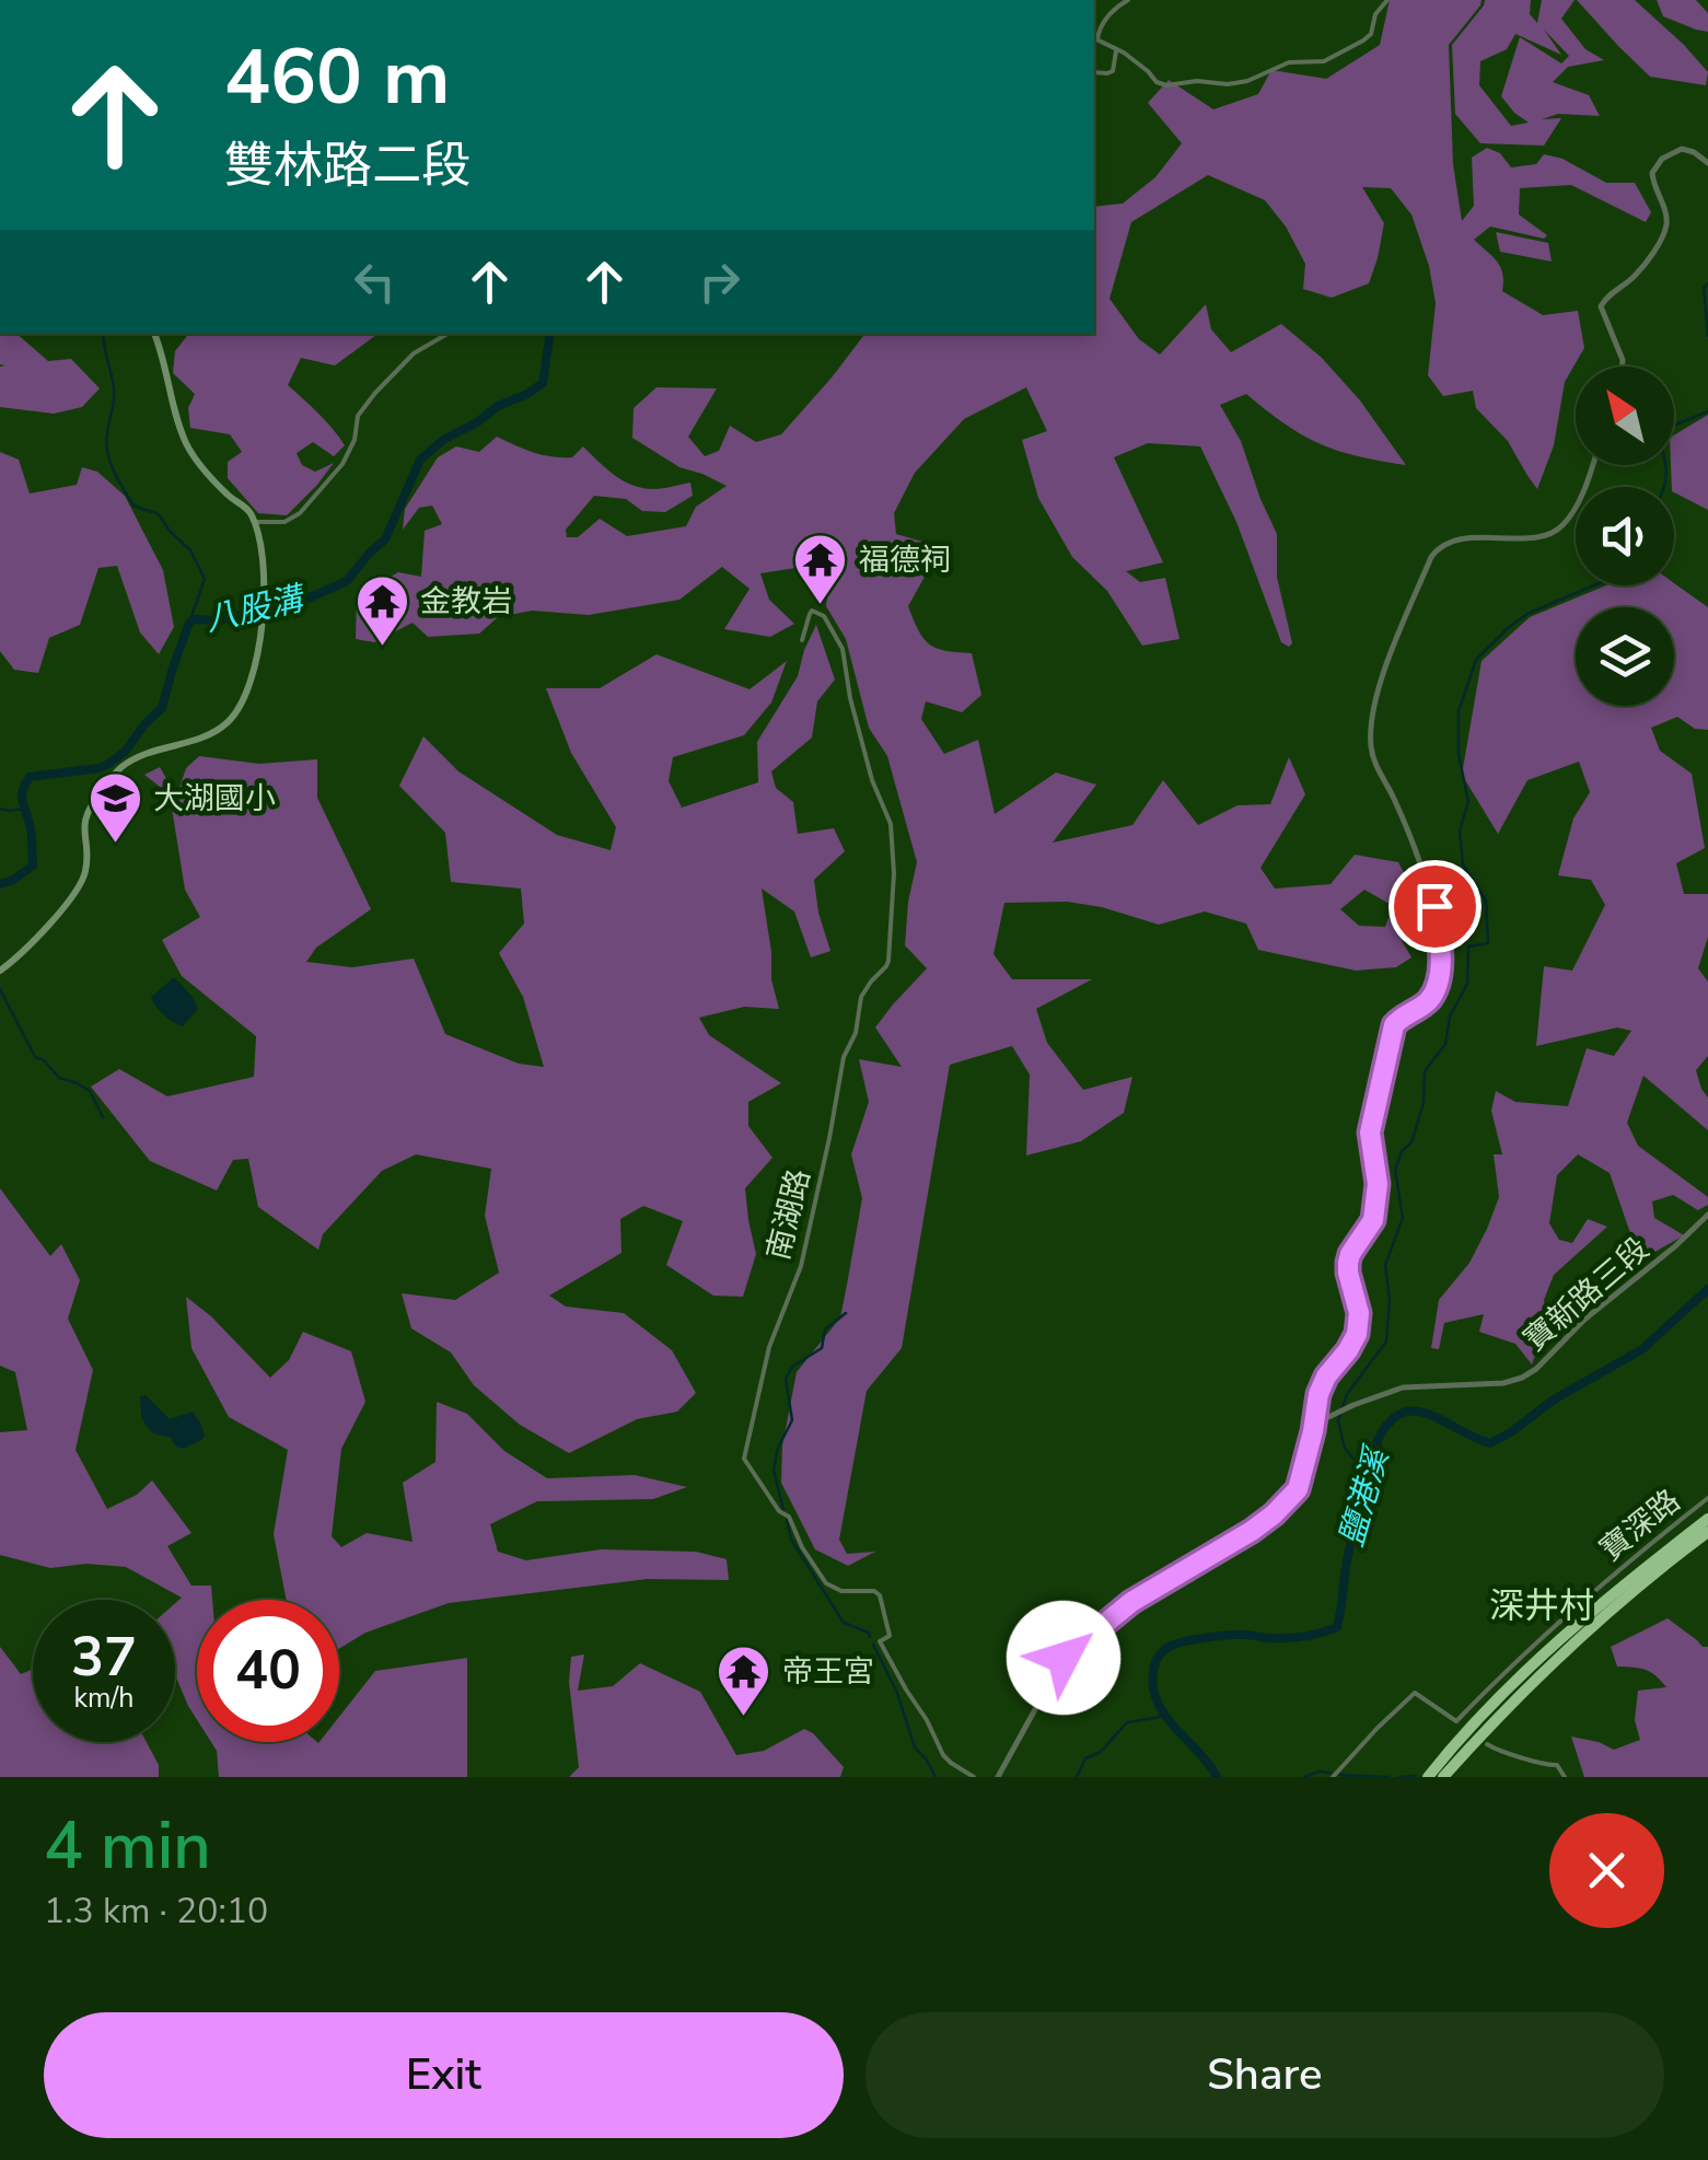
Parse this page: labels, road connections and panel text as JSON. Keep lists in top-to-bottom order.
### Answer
{
  "streets": {
    "street": ["南湖路", "寶新路三段", "寶深路"]
  },
  "districts": ["深井村"],
  "water": ["八股溝", "鹽港溪"],
  "places": {
    "temple": ["福德祠", "金教岩", "帝王宮"],
    "school or university": ["大湖國小"]
  },
  "north": "top left",
  "page": {
    "turn": ["460 m", "雙林路二段"],
    "speed": "37 km/h",
    "limit": "40",
    "heading": ["4 min", "1.3 km · 20:10"],
    "buttons": ["Exit", "Share"]
  }
}
